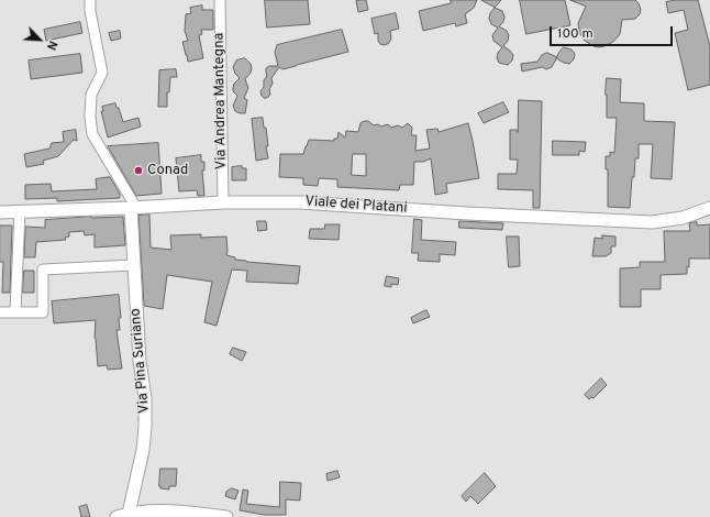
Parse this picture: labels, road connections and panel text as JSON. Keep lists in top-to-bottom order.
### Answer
{
  "streets": {
    "street": ["Via Andrea Mantegna", "Viale dei Platani", "Via Pina Suriano"]
  },
  "crossings": [
    ["Via Andrea Mantegna", "Viale dei Platani"],
    ["Viale dei Platani", "Via Pina Suriano"]
  ],
  "places": ["Conad"],
  "scale_bar": "100 m",
  "north": "bottom right"
}
